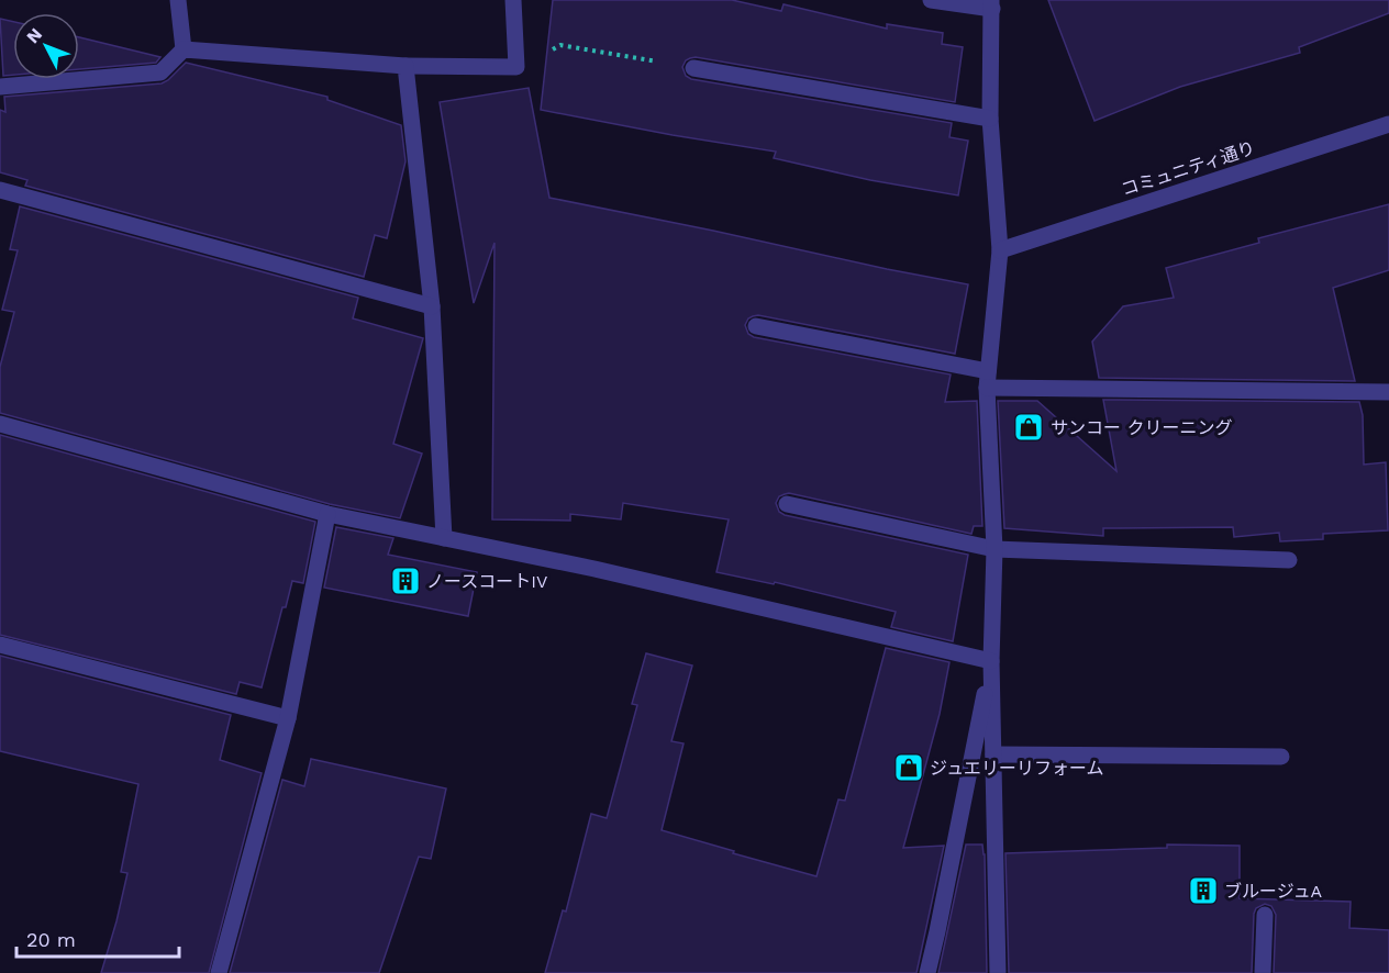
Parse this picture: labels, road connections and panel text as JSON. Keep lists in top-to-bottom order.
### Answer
{
  "streets": {
    "street": ["コミュニティ通り"]
  },
  "places": {
    "shop": ["サンコー クリーニング", "ジュエリーリフォーム"],
    "building": ["ノースコートIV", "ブルージュA"]
  },
  "scale_bar": "20 m",
  "north": "top left"
}
